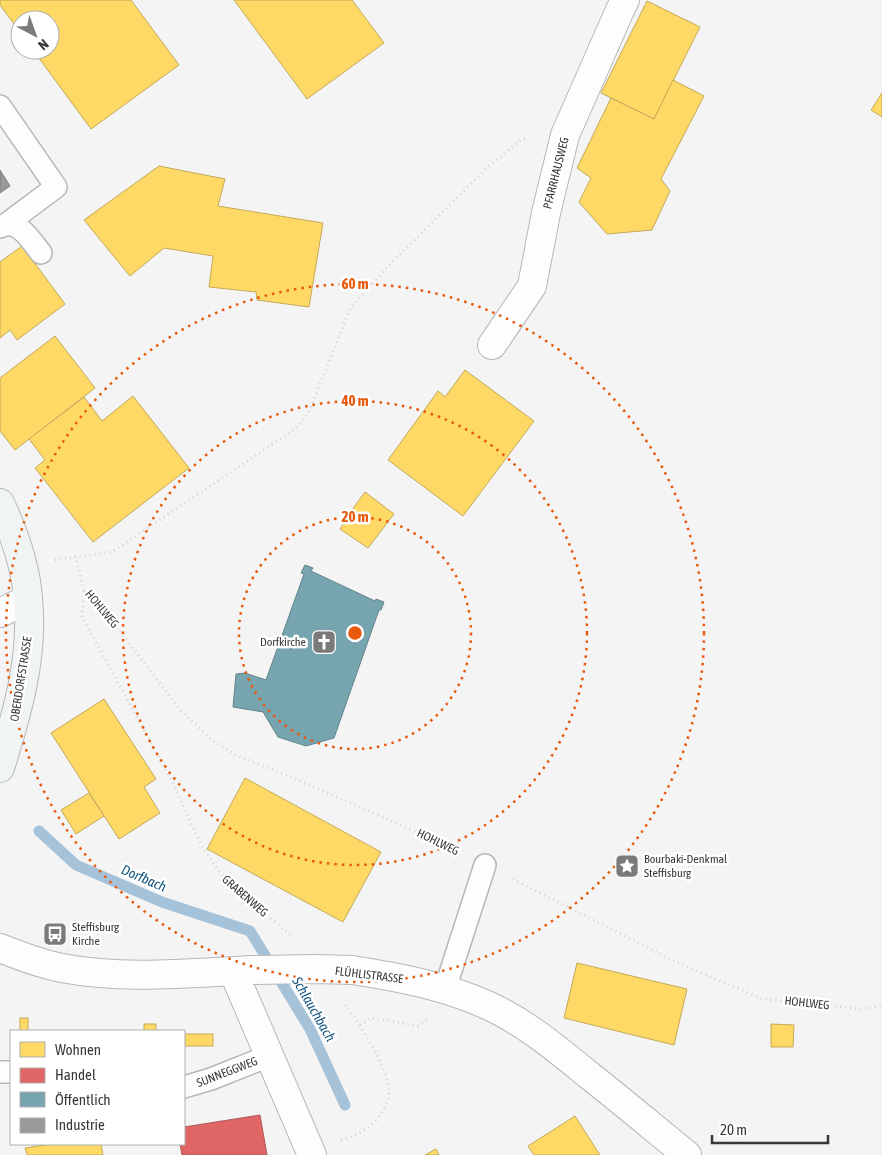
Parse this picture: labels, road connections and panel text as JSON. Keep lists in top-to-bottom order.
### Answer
{
  "streets": {
    "main road": ["OBERDORFSTRASSE"],
    "street": ["PFARRHAUSWEG", "FLÜHLISTRASSE"],
    "lane": ["SUNNEGGWEG"],
    "path": ["HOHLWEG", "GRABENWEG"]
  },
  "crossings": [
    ["HOHLWEG", "GRABENWEG"]
  ],
  "water": ["Dorfbach", "Schlauchbach"],
  "places": {
    "church": ["Dorfkirche"],
    "place": ["Bourbaki-Denkmal Steffisburg"],
    "bus stop": ["Steffisburg Kirche"]
  },
  "legend": [
    "Wohnen",
    "Handel",
    "Öffentlich",
    "Industrie"
  ],
  "scale_bar": "20 m",
  "north": "bottom right",
  "rings": ["60 m", "40 m", "20 m"]
}
